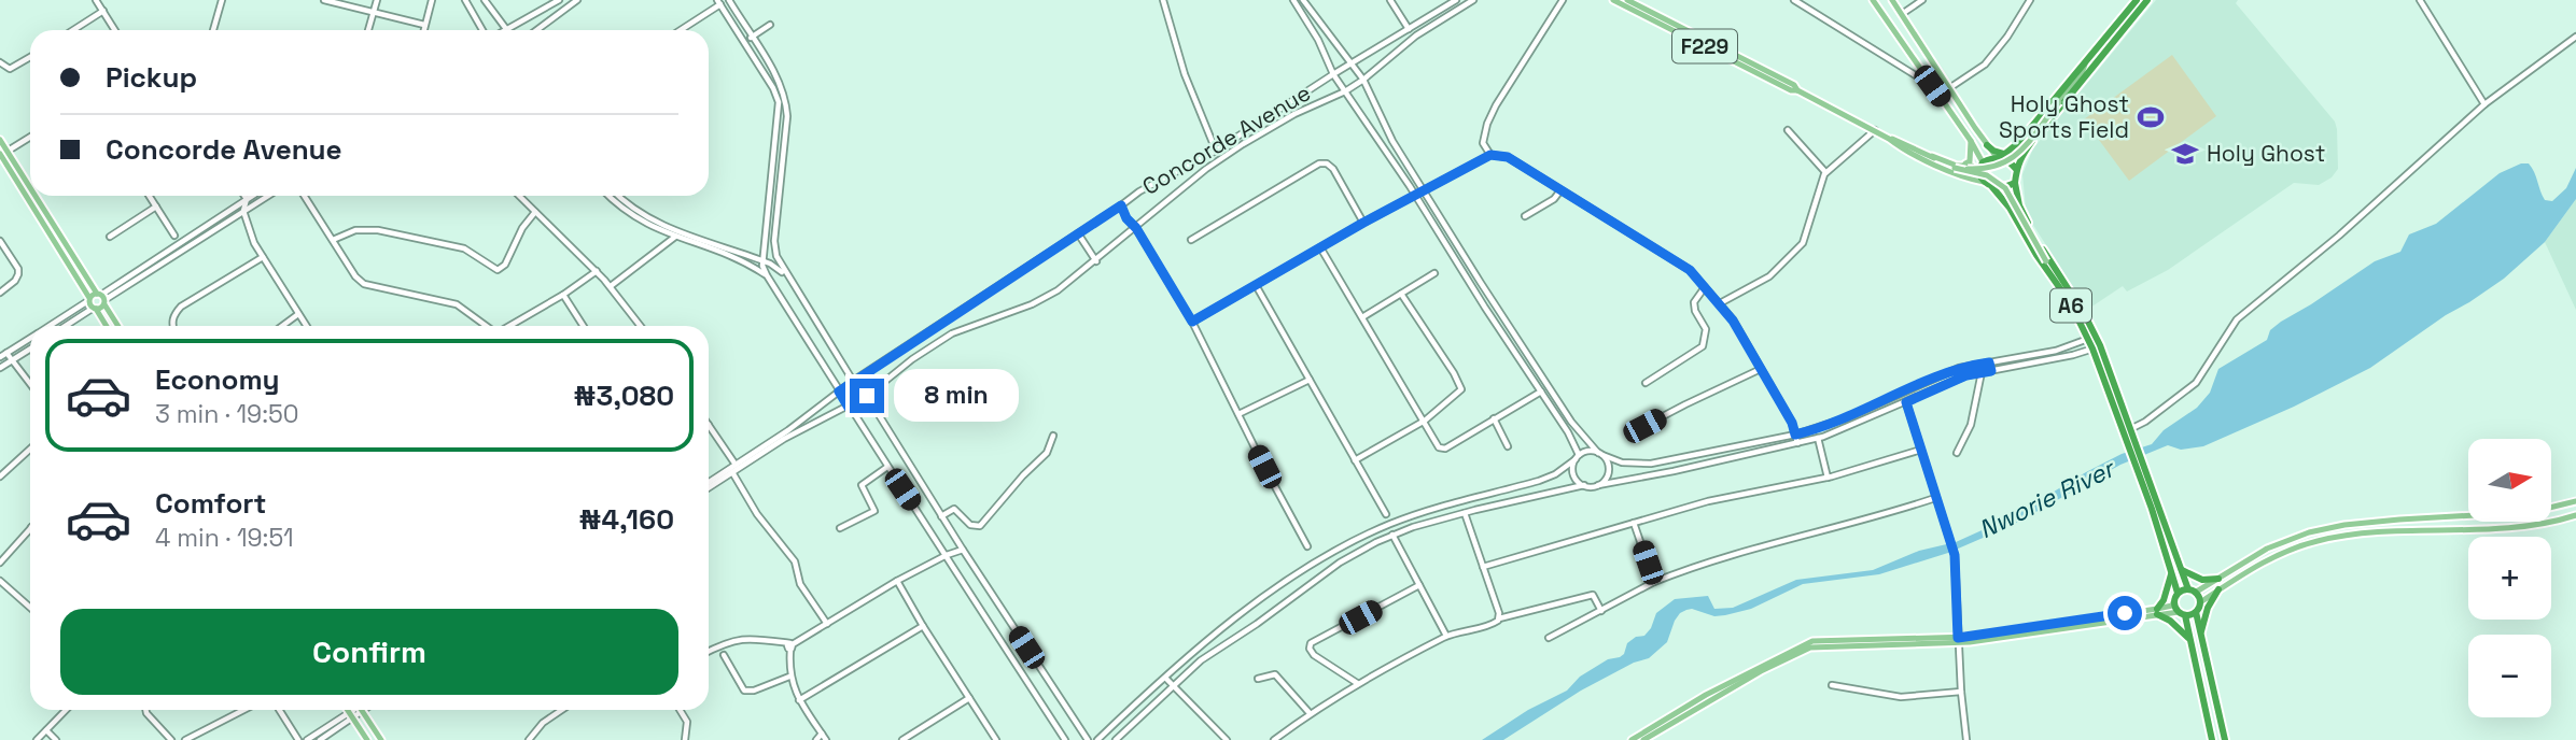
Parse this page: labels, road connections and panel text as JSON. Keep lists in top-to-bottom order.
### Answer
{
  "streets": {
    "highway": ["A6"],
    "main road": ["F229"],
    "street": ["Concorde Avenue"]
  },
  "water": ["Nworie River"],
  "places": {
    "sports": ["Holy Ghost Sports Field"],
    "school or university": ["Holy Ghost"]
  },
  "north": "right",
  "page": {
    "banner": ["Pickup", "Concorde Avenue"],
    "list": [
      {
        "name": "Economy",
        "note": "3 min · 19:50",
        "value": "₦3,080"
      },
      {
        "name": "Comfort",
        "note": "4 min · 19:51",
        "value": "₦4,160"
      }
    ],
    "bubble": "8 min",
    "map_buttons": ["+", "−"],
    "buttons": "Confirm"
  }
}
